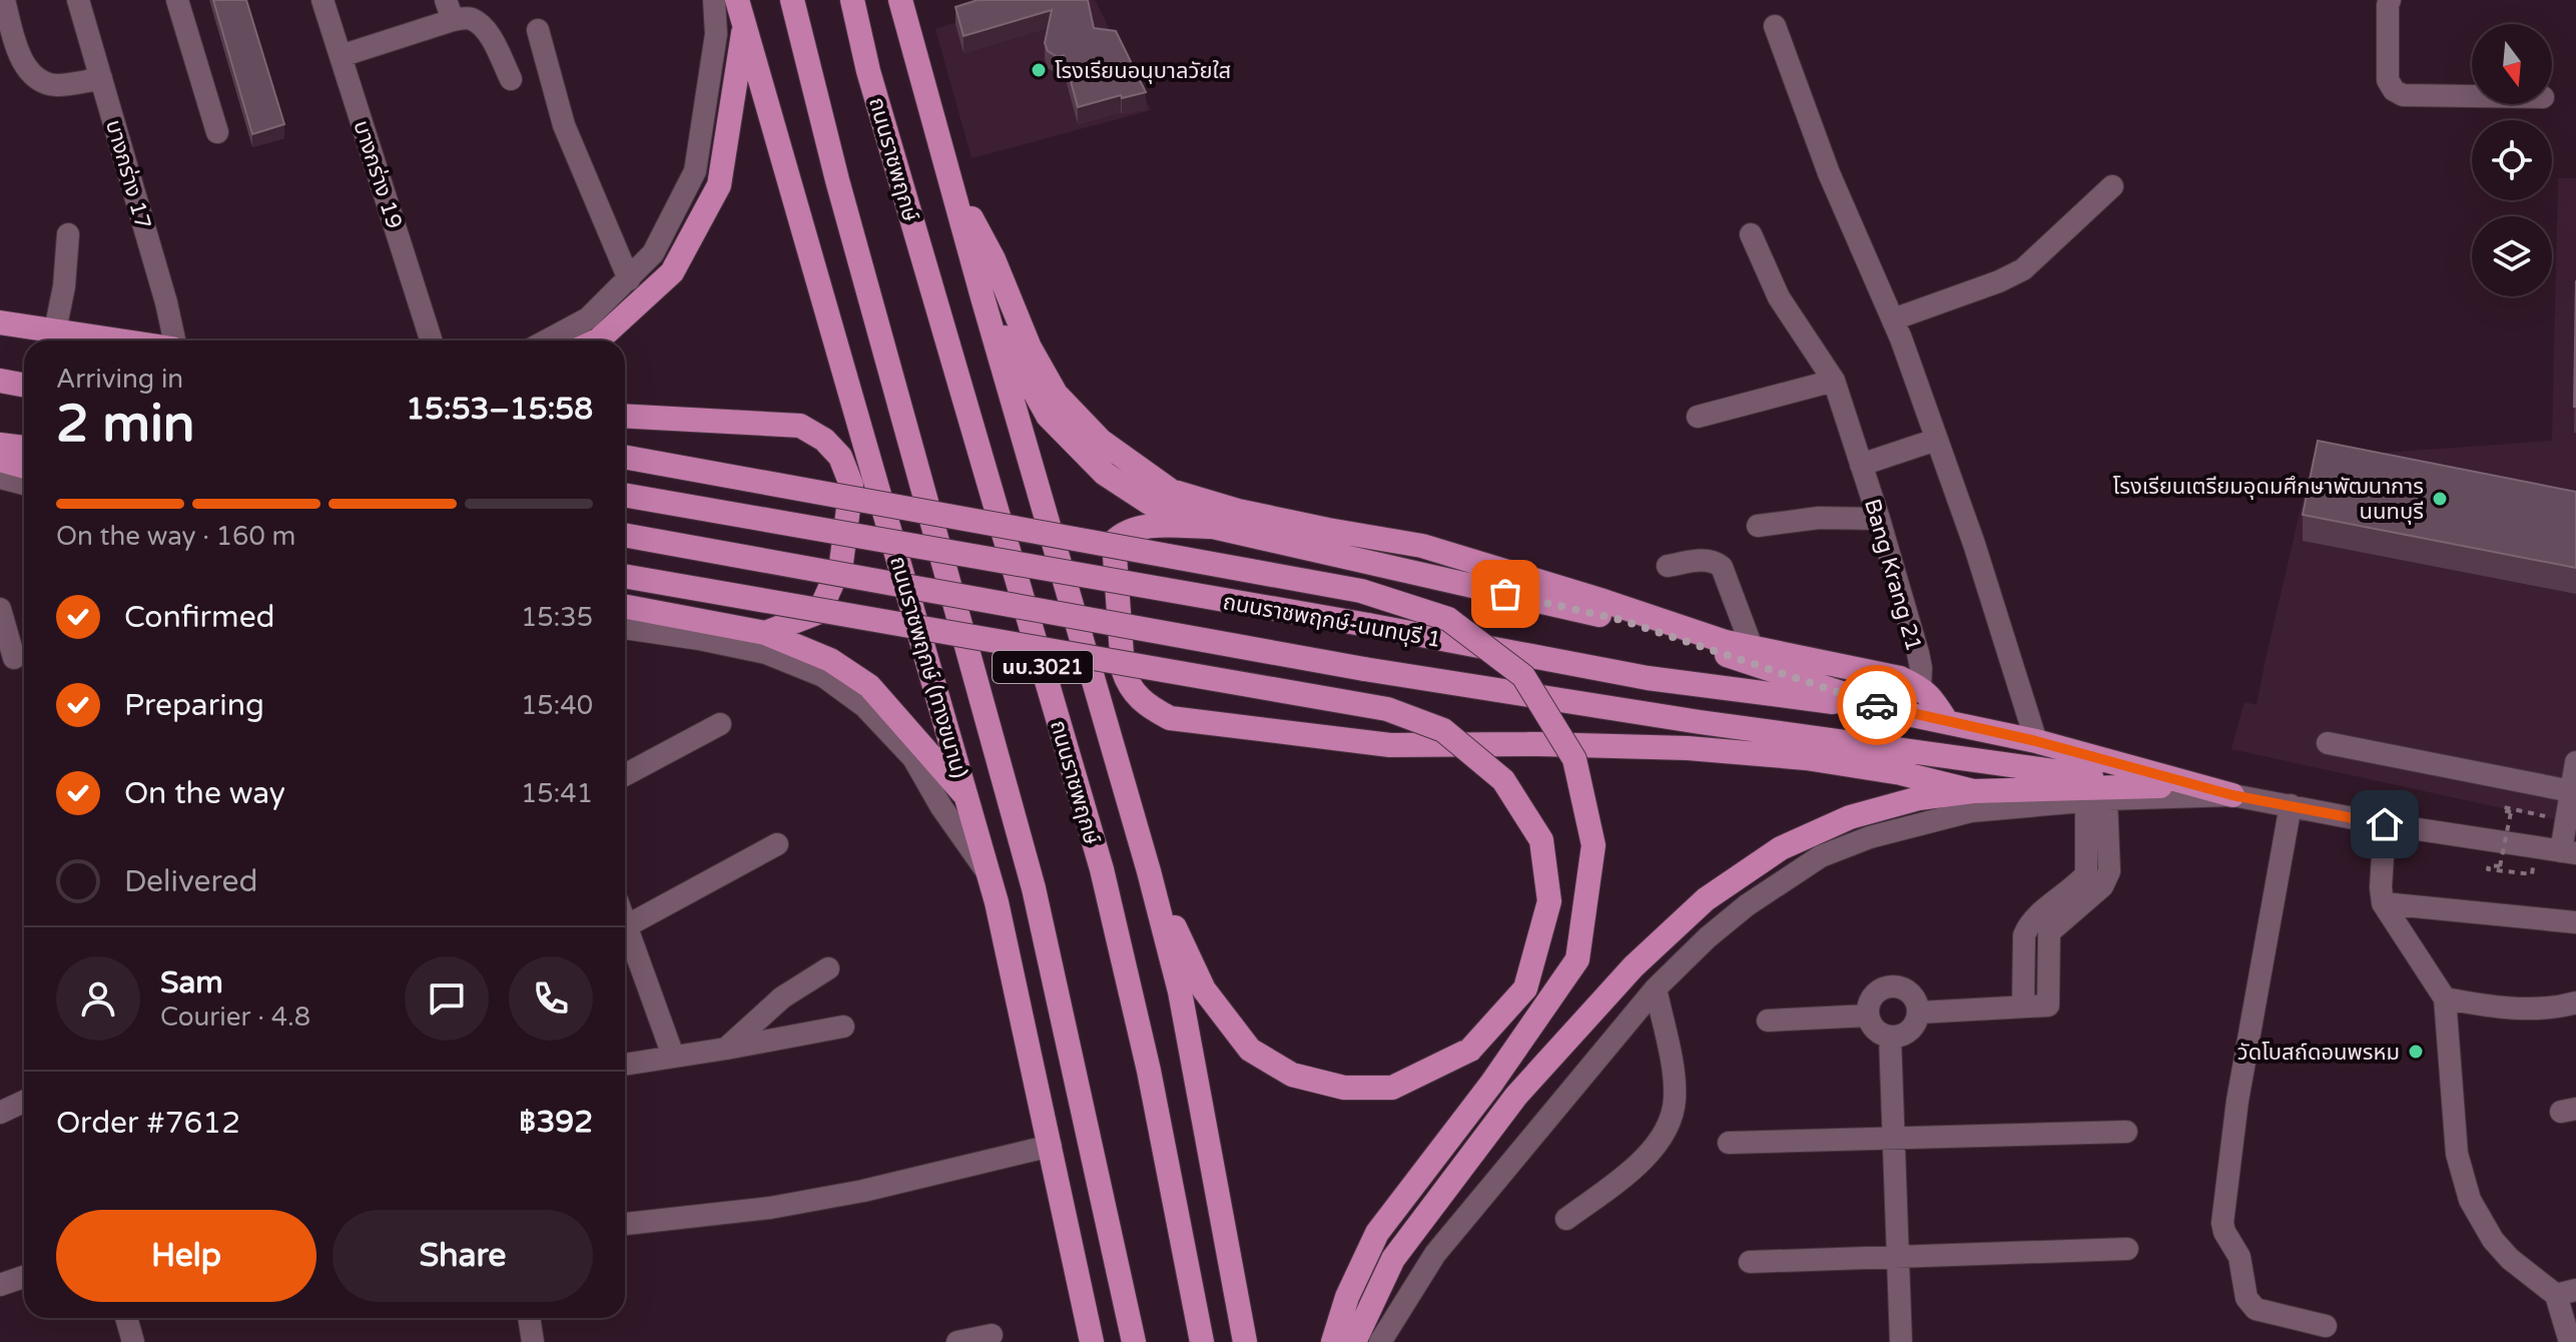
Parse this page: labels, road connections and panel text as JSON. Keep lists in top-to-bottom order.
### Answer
{
  "streets": {
    "main road": [
      "ถนนราชพฤกษ์",
      "ถนนราชพฤกษ์-นนทบุรี 1",
      "ถนนราชพฤกษ์ (ทางขนาน)",
      "นบ.3021"
    ],
    "street": ["บางกร่าง 17", "บางกร่าง 19", "Bang Krang 21"]
  },
  "places": ["โรงเรียนอนุบาลวัยใส", "โรงเรียนเตรียมอุดมศึกษาพัฒนาการ นนทบุรี", "วัดโบสถ์ดอนพรหม"],
  "north": "bottom",
  "page": {
    "heading": ["2 min", "Arriving in", "15:53–15:58"],
    "panel": [
      "Sam",
      "Courier · 4.8",
      "Order #7612",
      "฿392"
    ],
    "bar": "On the way · 160 m",
    "list": [
      ["Confirmed", "15:35"],
      ["Preparing", "15:40"],
      ["On the way", "15:41"],
      "Delivered"
    ],
    "buttons": ["Help", "Share"]
  }
}
